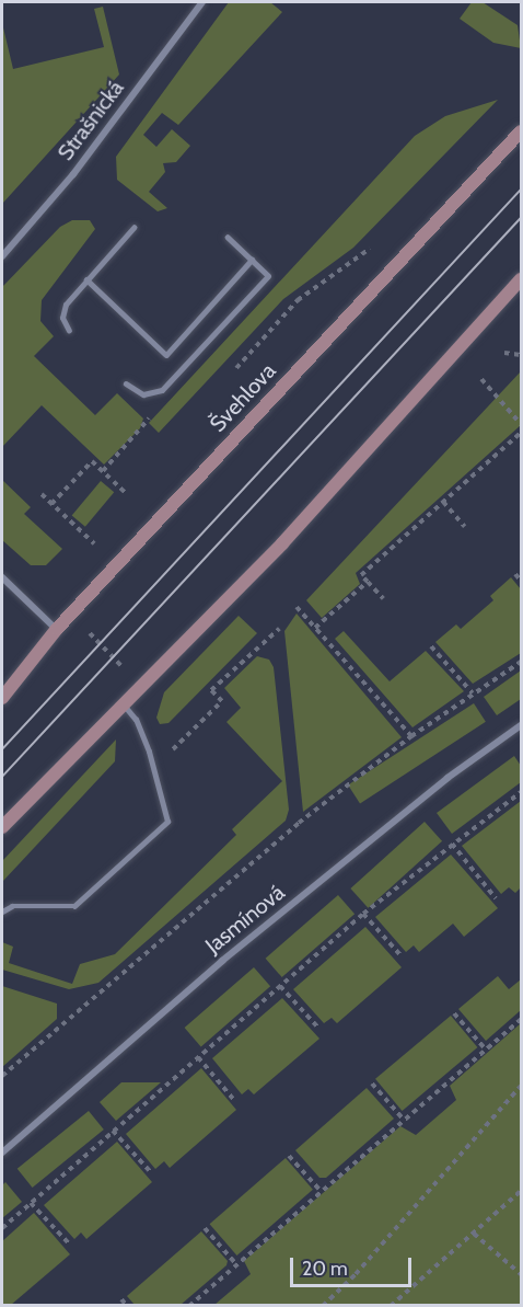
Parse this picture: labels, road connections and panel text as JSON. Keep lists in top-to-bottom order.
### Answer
{
  "streets": {
    "main road": ["Švehlova"],
    "street": ["Strašnická", "Jasmínová"]
  },
  "scale_bar": "20 m"
}
